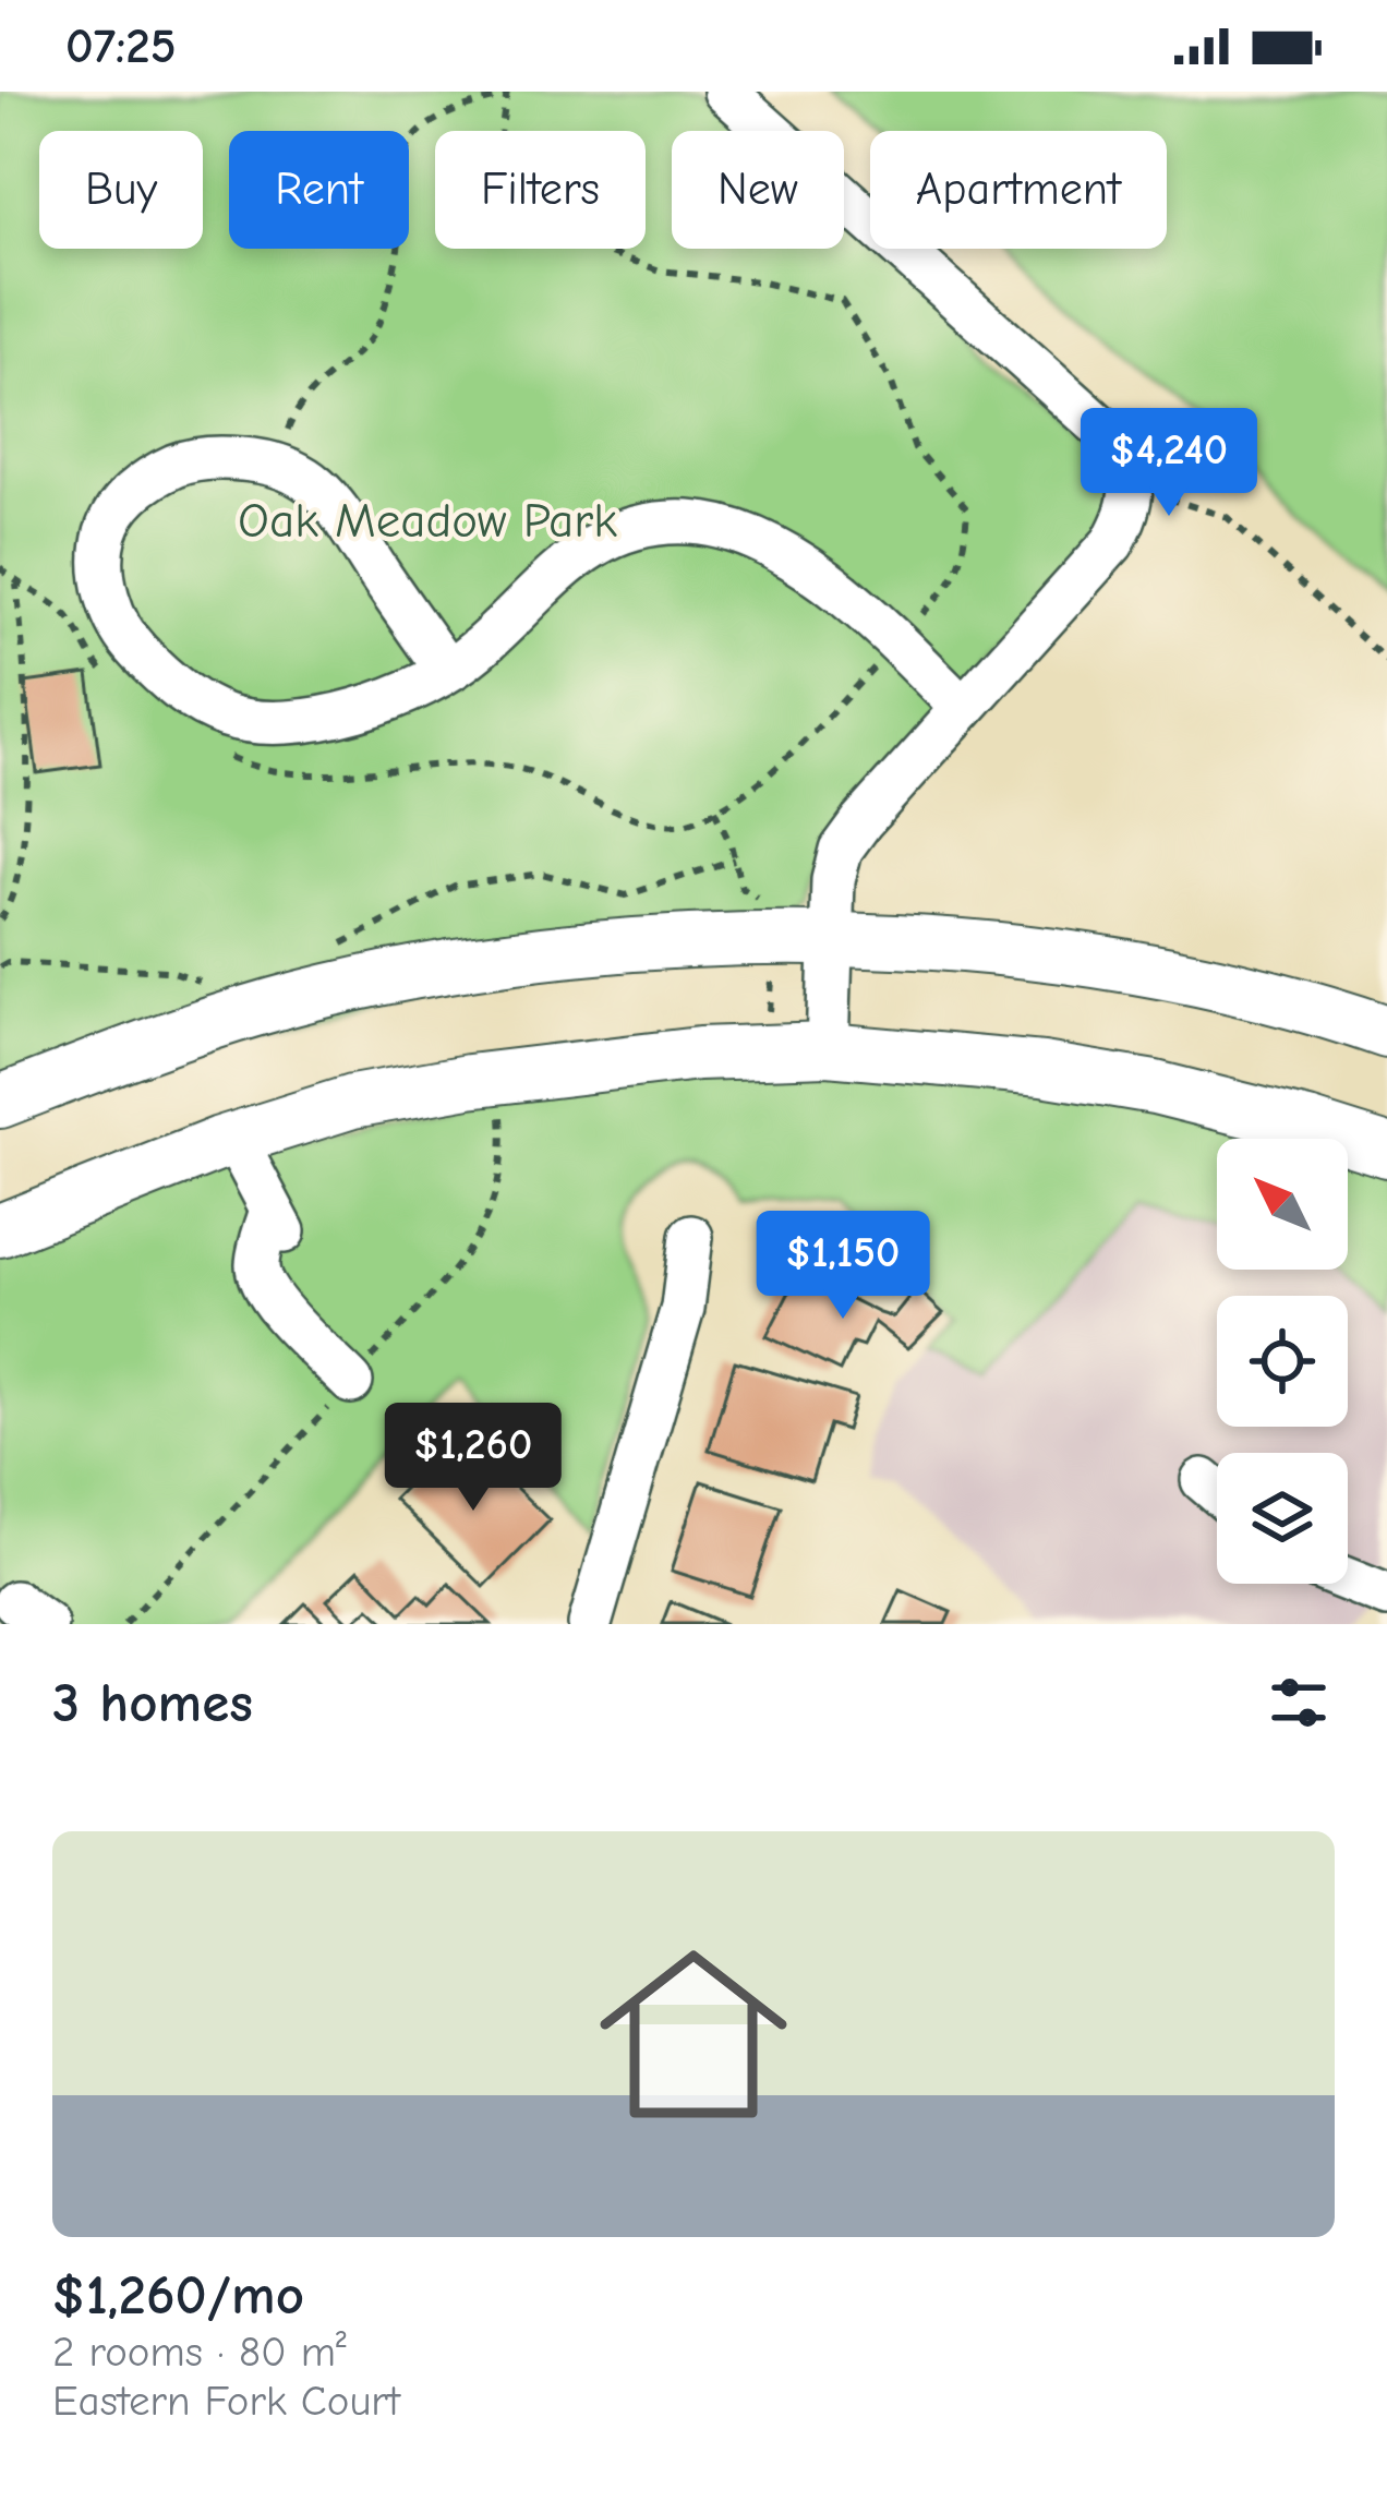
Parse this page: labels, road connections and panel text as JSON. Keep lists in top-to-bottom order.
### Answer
{
  "parks": ["Oak Meadow Park"],
  "north": "top left",
  "page": {
    "status": "07:25",
    "chip": [
      "Buy",
      "Rent",
      "Filters",
      "New",
      "Apartment"
    ],
    "price": ["$4,240", "$1,150", "$1,260"],
    "heading": "3 homes",
    "list": [
      {
        "name": "$1,260/mo",
        "note": "2 rooms · 80 m² · Eastern Fork Court"
      }
    ]
  }
}
